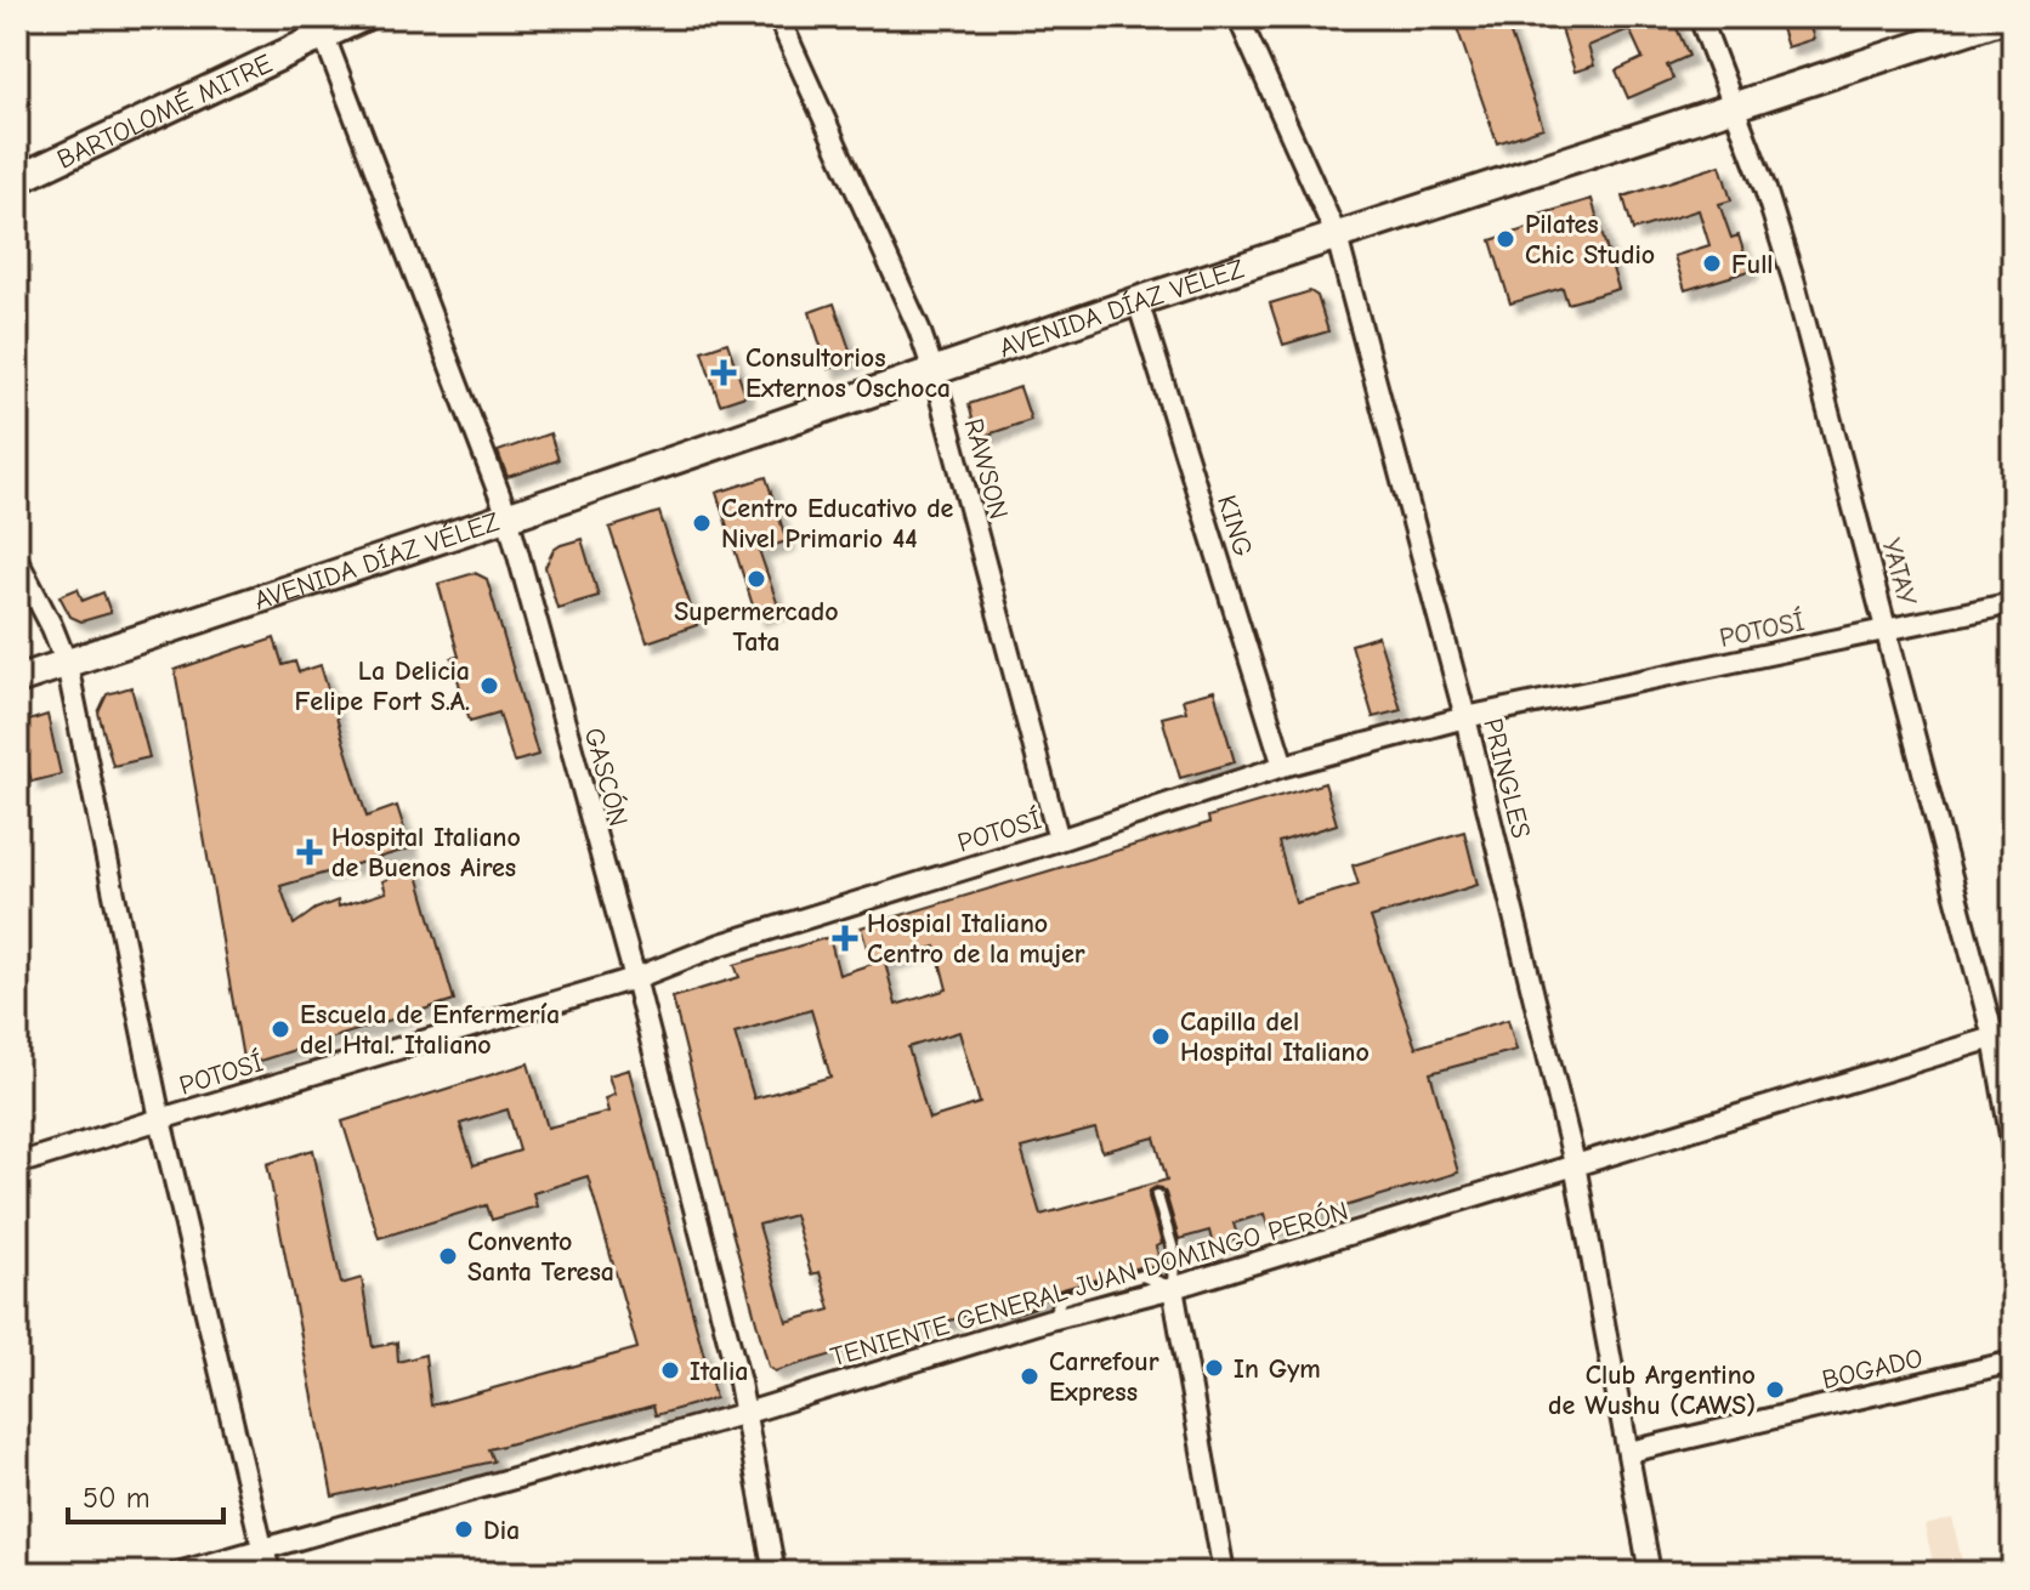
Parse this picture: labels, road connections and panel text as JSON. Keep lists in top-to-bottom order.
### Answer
{
  "streets": {
    "main road": ["BARTOLOMÉ MITRE", "AVENIDA DÍAZ VÉLEZ"],
    "street": [
      "RAWSON",
      "KING",
      "YATAY",
      "POTOSÍ",
      "GASCÓN",
      "PRINGLES",
      "TENIENTE GENERAL JUAN DOMINGO PERÓN",
      "BOGADO"
    ]
  },
  "crossings": [
    ["BARTOLOMÉ MITRE", "GASCÓN"],
    ["AVENIDA DÍAZ VÉLEZ", "RAWSON"],
    ["AVENIDA DÍAZ VÉLEZ", "KING"],
    ["AVENIDA DÍAZ VÉLEZ", "YATAY"],
    ["AVENIDA DÍAZ VÉLEZ", "GASCÓN"],
    ["AVENIDA DÍAZ VÉLEZ", "PRINGLES"],
    ["RAWSON", "POTOSÍ"],
    ["KING", "POTOSÍ"],
    ["YATAY", "POTOSÍ"],
    ["YATAY", "TENIENTE GENERAL JUAN DOMINGO PERÓN"],
    ["POTOSÍ", "GASCÓN"],
    ["POTOSÍ", "PRINGLES"],
    ["GASCÓN", "TENIENTE GENERAL JUAN DOMINGO PERÓN"],
    ["PRINGLES", "TENIENTE GENERAL JUAN DOMINGO PERÓN"],
    ["PRINGLES", "BOGADO"]
  ],
  "places": {
    "other": [
      "Pilates Chic Studio",
      "Full",
      "Centro Educativo de Nivel Primario 44",
      "Supermercado Tata",
      "La Delicia Felipe Fort S.A.",
      "Escuela de Enfermería del Htal. Italiano",
      "Capilla del Hospital Italiano",
      "Convento Santa Teresa",
      "In Gym",
      "Italia",
      "Carrefour Express",
      "Club Argentino de Wushu (CAWS)",
      "Dia"
    ],
    "health": ["Consultorios Externos Oschoca", "Hospital Italiano de Buenos Aires", "Hospial Italiano Centro de la mujer"]
  },
  "scale_bar": "50 m"
}
